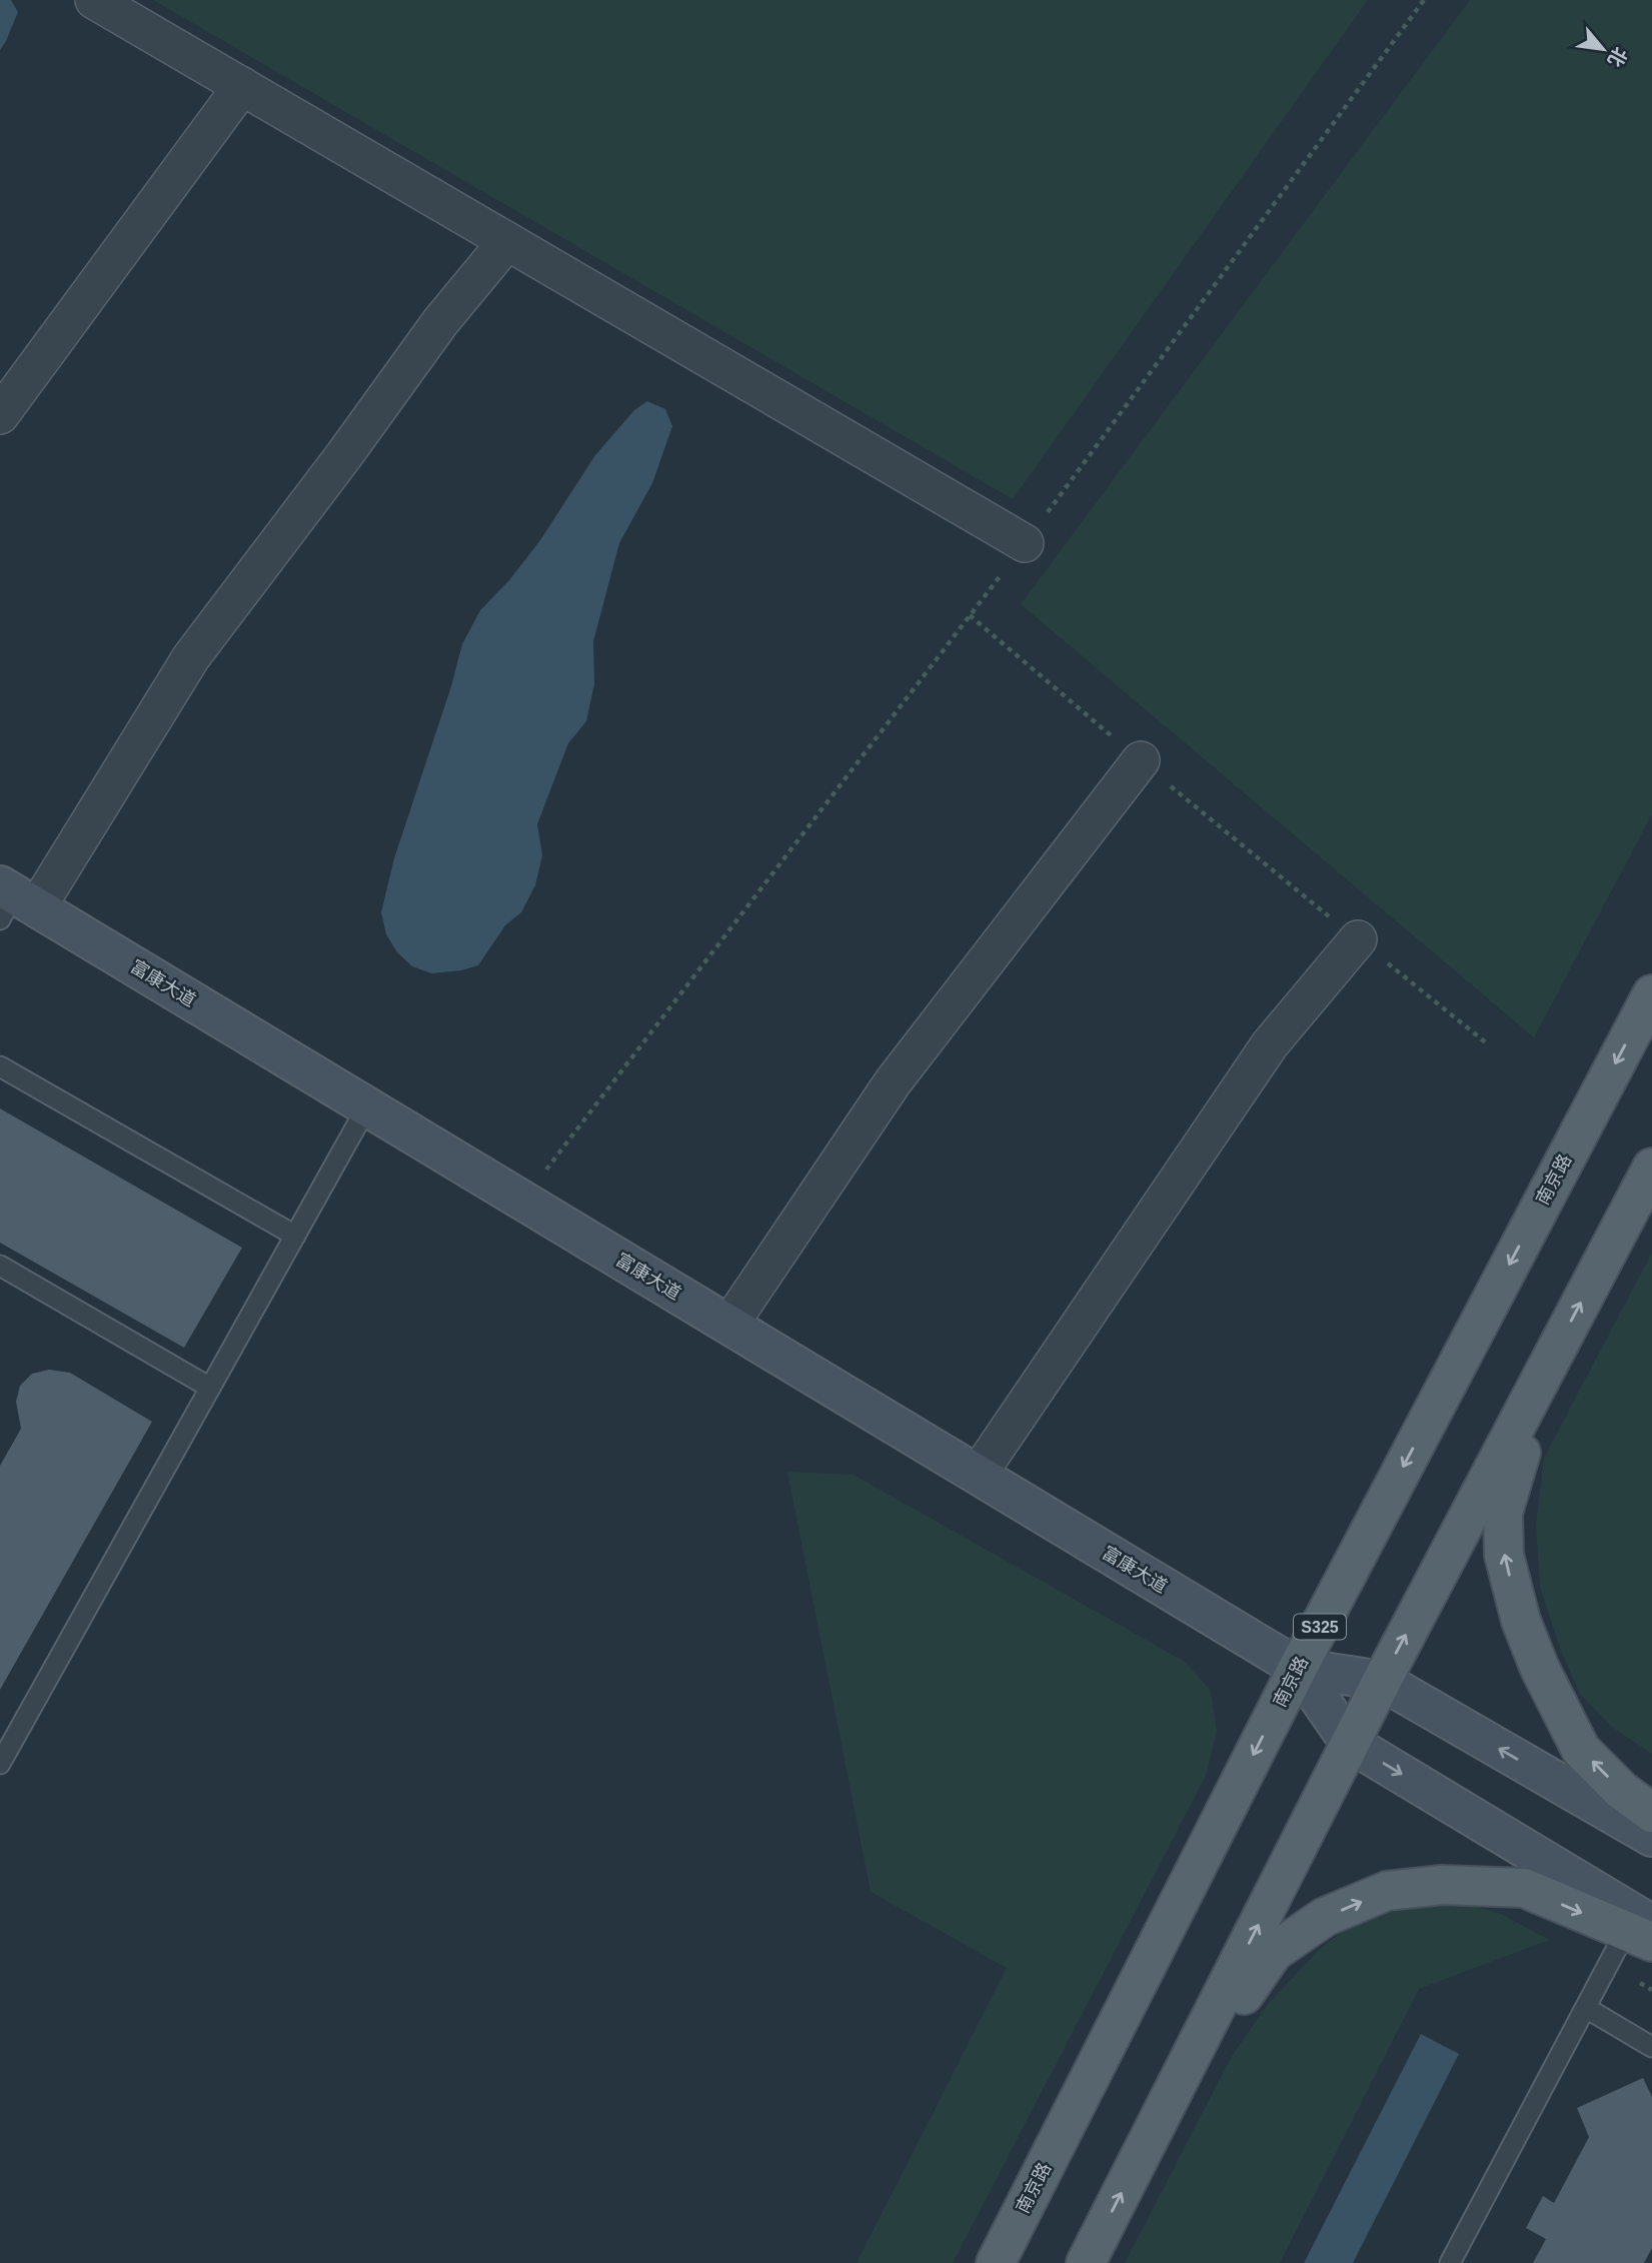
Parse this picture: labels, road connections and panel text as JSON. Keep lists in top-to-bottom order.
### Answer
{
  "streets": {
    "main road": ["南京路", "S325"],
    "street": ["富康大道"]
  },
  "crossings": [
    ["富康大道", "南京路"]
  ],
  "north": "bottom right"
}
